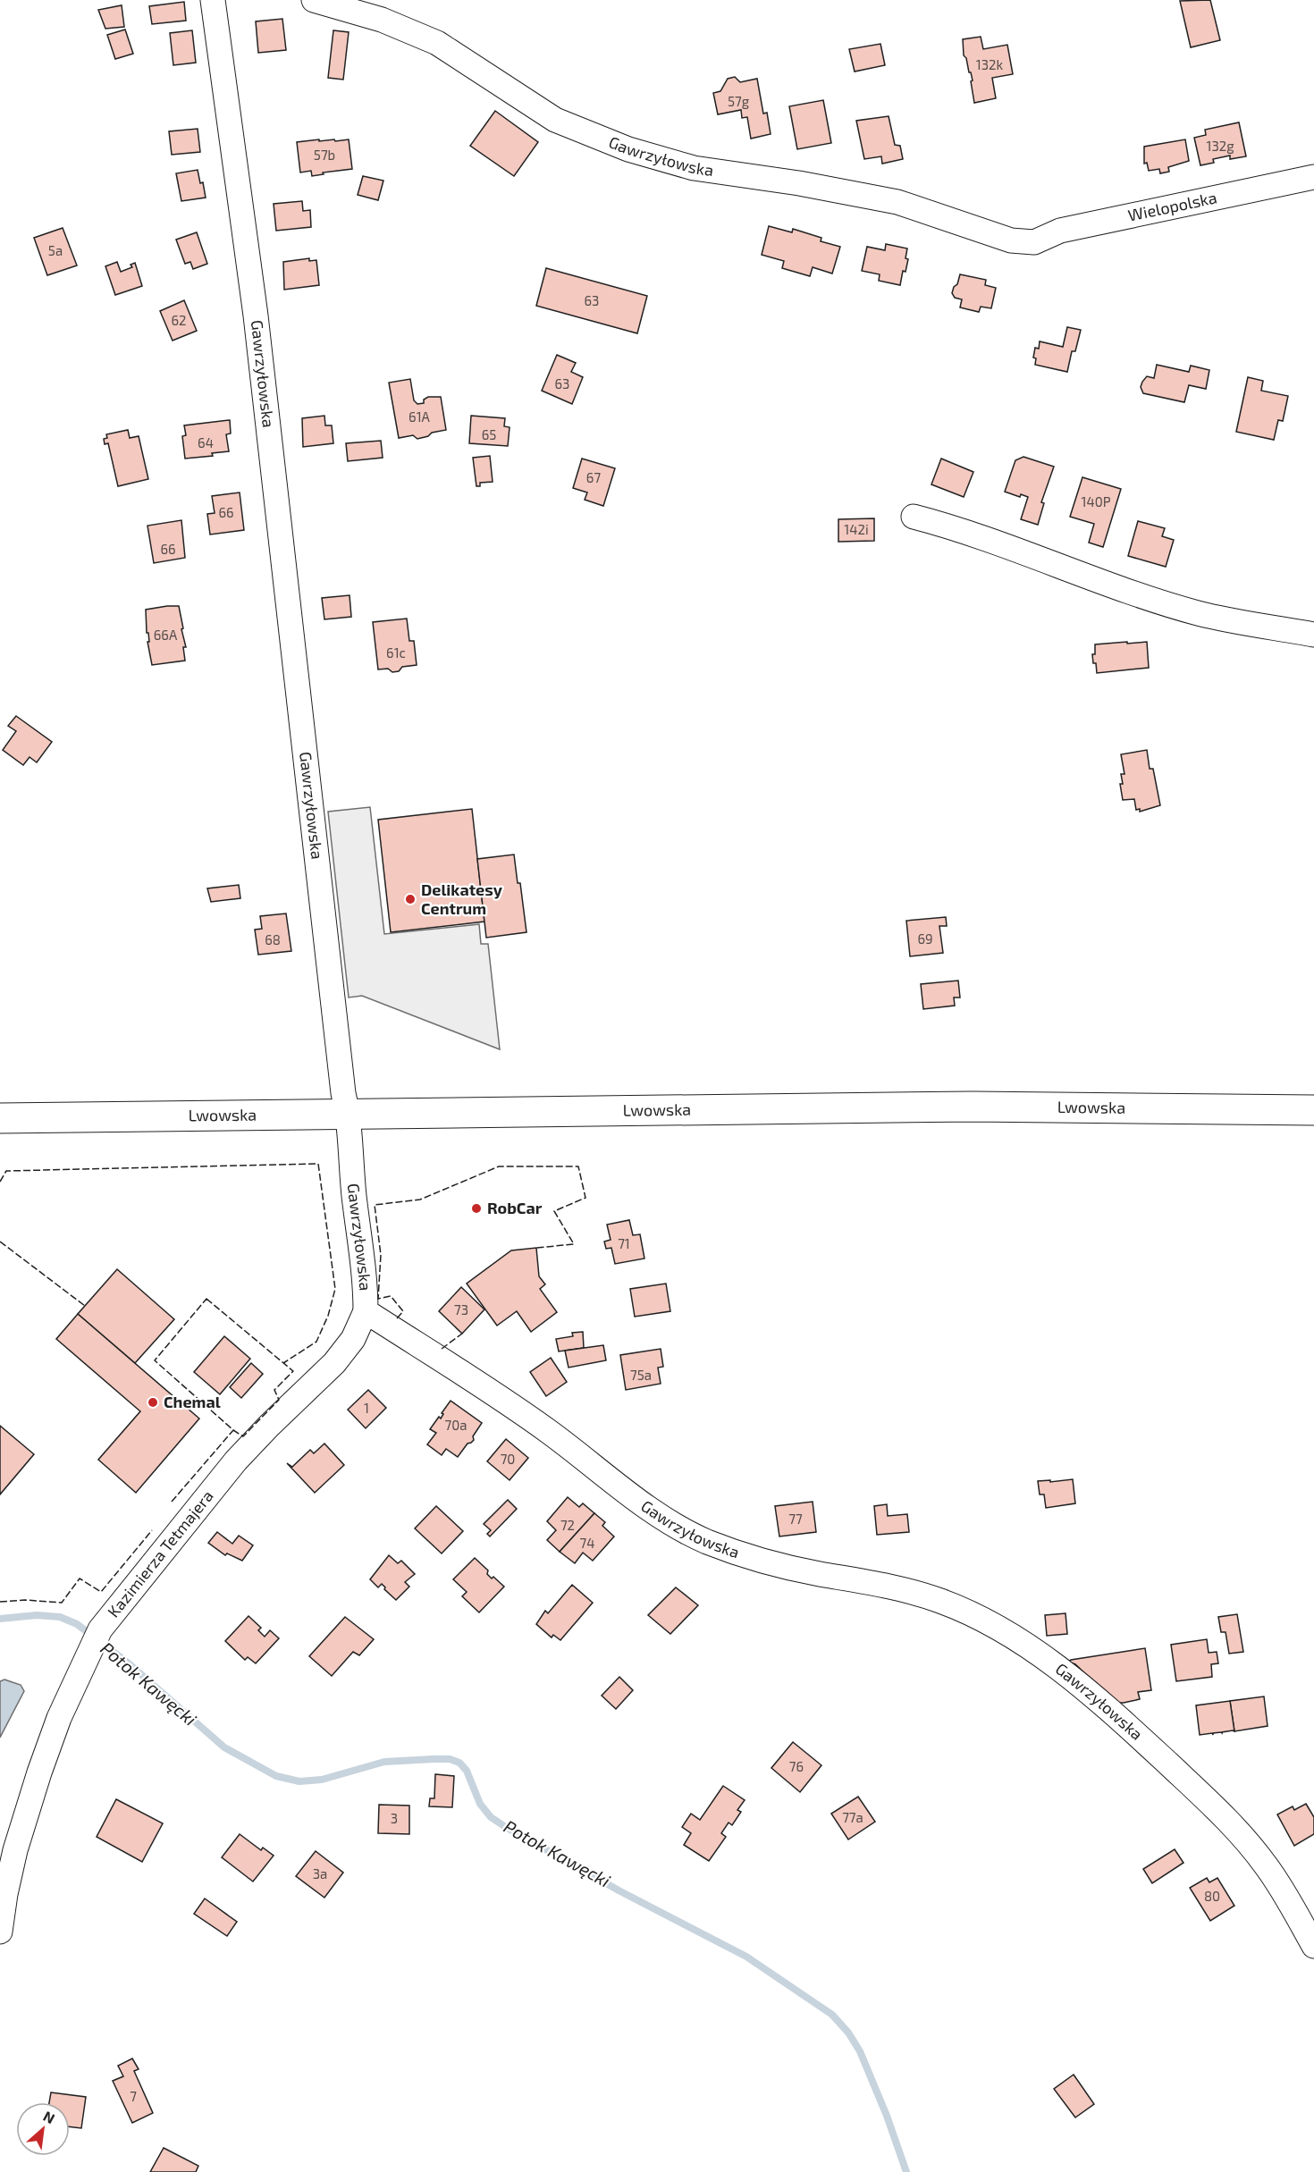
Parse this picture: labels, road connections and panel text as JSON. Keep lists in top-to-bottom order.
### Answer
{
  "streets": {
    "main road": ["Lwowska"],
    "street": ["Gawrzyłowska", "Wielopolska", "Kazimierza Tetmajera"]
  },
  "crossings": [
    ["Gawrzyłowska", "Wielopolska"],
    ["Gawrzyłowska", "Lwowska"],
    ["Gawrzyłowska", "Kazimierza Tetmajera"]
  ],
  "water": ["Potok Kawęcki"],
  "places": ["Delikatesy Centrum", "RobCar", "Chemal"],
  "house_numbers": [
    "132k",
    "57g",
    "132g",
    "57b",
    "5a",
    "63",
    "62",
    "63",
    "61A",
    "65",
    "64",
    "67",
    "140P",
    "66",
    "142i",
    "66",
    "66A",
    "61c",
    "69",
    "68",
    "71",
    "73",
    "75a",
    "1",
    "70a",
    "70",
    "77",
    "72",
    "74",
    "76",
    "77a",
    "3",
    "3a",
    "80",
    "7"
  ],
  "north": "top right"
}
